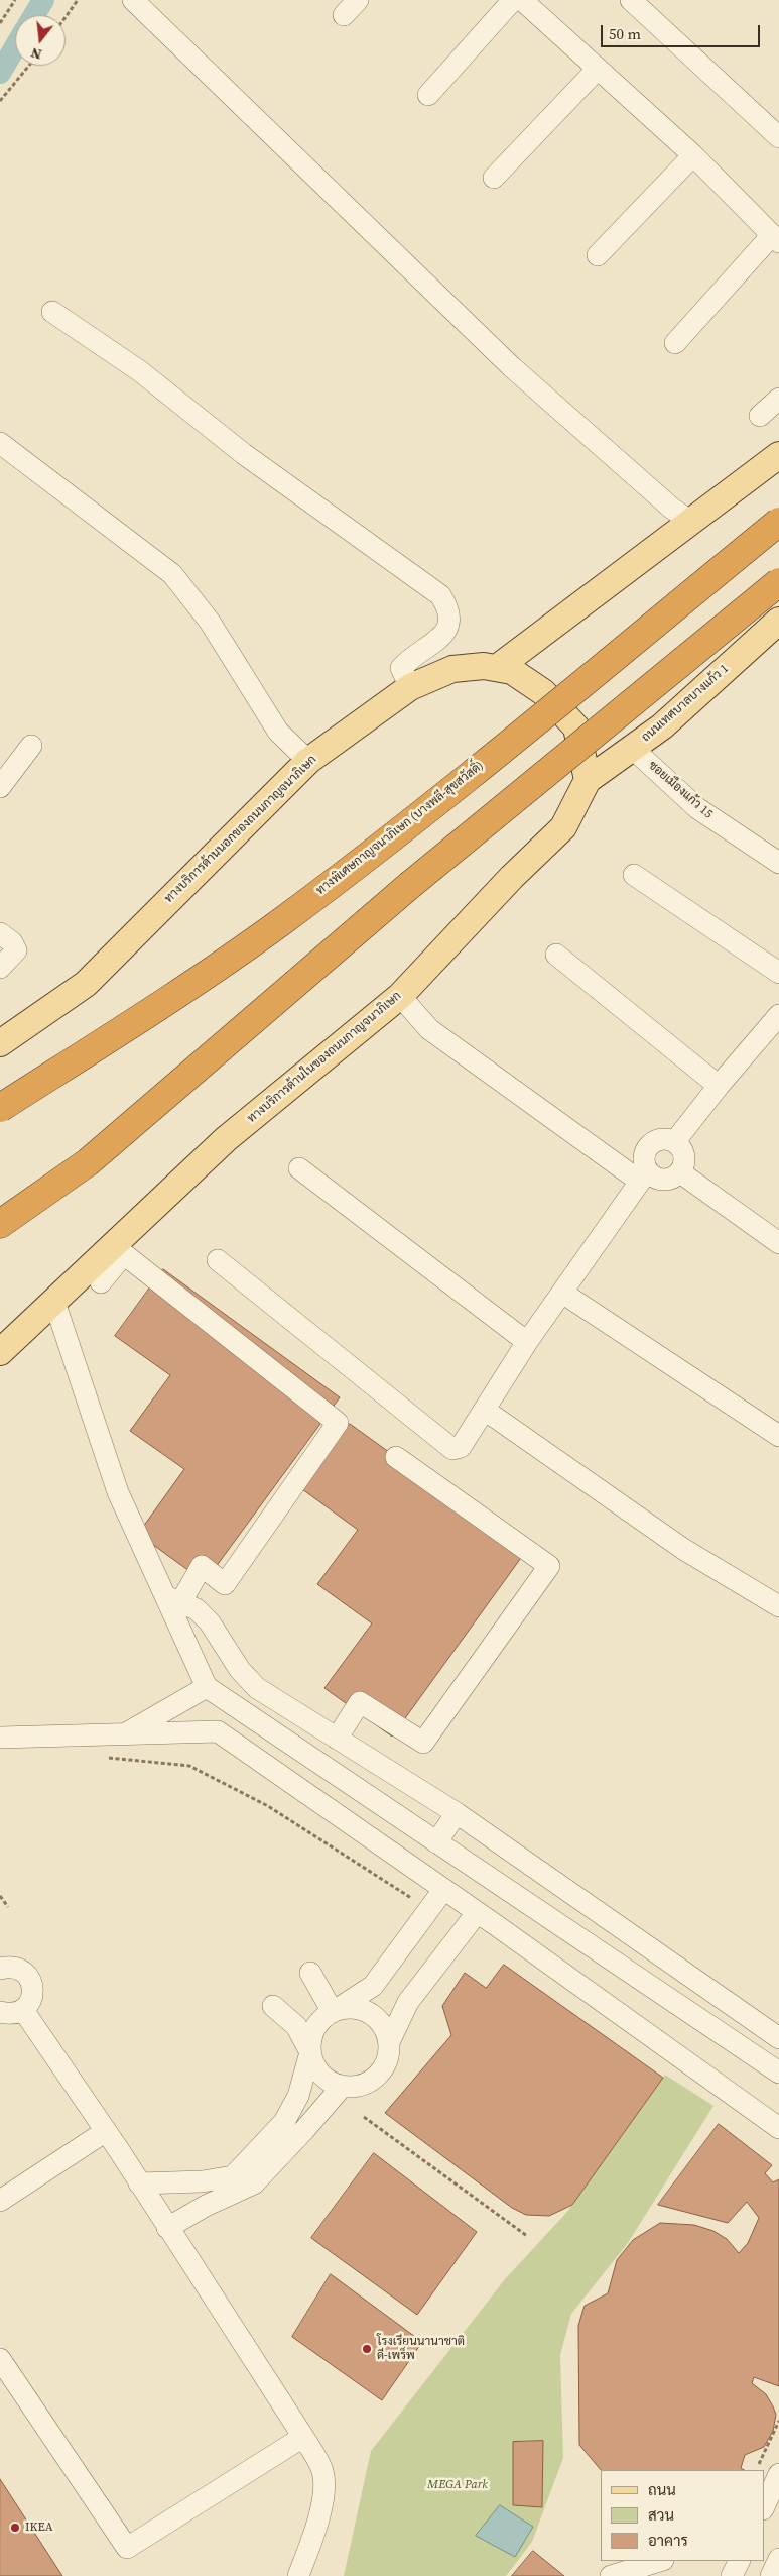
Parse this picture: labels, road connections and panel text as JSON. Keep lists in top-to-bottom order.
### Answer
{
  "streets": {
    "highway": ["ทางพิเศษกาญจนาภิเษก (บางพลี-สุขสวัสดิ์)"],
    "main road": ["ถนนเทศบาลบางแก้ว 1", "ทางบริการด้านนอกของถนนกาญจนาภิเษก", "ทางบริการด้านในของถนนกาญจนาภิเษก"],
    "street": ["ซอยเมืองแก้ว 15"]
  },
  "crossings": [
    ["ถนนเทศบาลบางแก้ว 1", "ซอยเมืองแก้ว 15"],
    ["ถนนเทศบาลบางแก้ว 1", "ทางบริการด้านนอกของถนนกาญจนาภิเษก"],
    ["ถนนเทศบาลบางแก้ว 1", "ทางบริการด้านในของถนนกาญจนาภิเษก"],
    ["ทางบริการด้านนอกของถนนกาญจนาภิเษก", "ทางบริการด้านในของถนนกาญจนาภิเษก"]
  ],
  "parks": ["MEGA Park"],
  "places": ["โรงเรียนนานาชาติ ดี-เพร็พ", "IKEA"],
  "legend": ["ถนน", "สวน", "อาคาร"],
  "scale_bar": "50 m",
  "north": "bottom"
}
